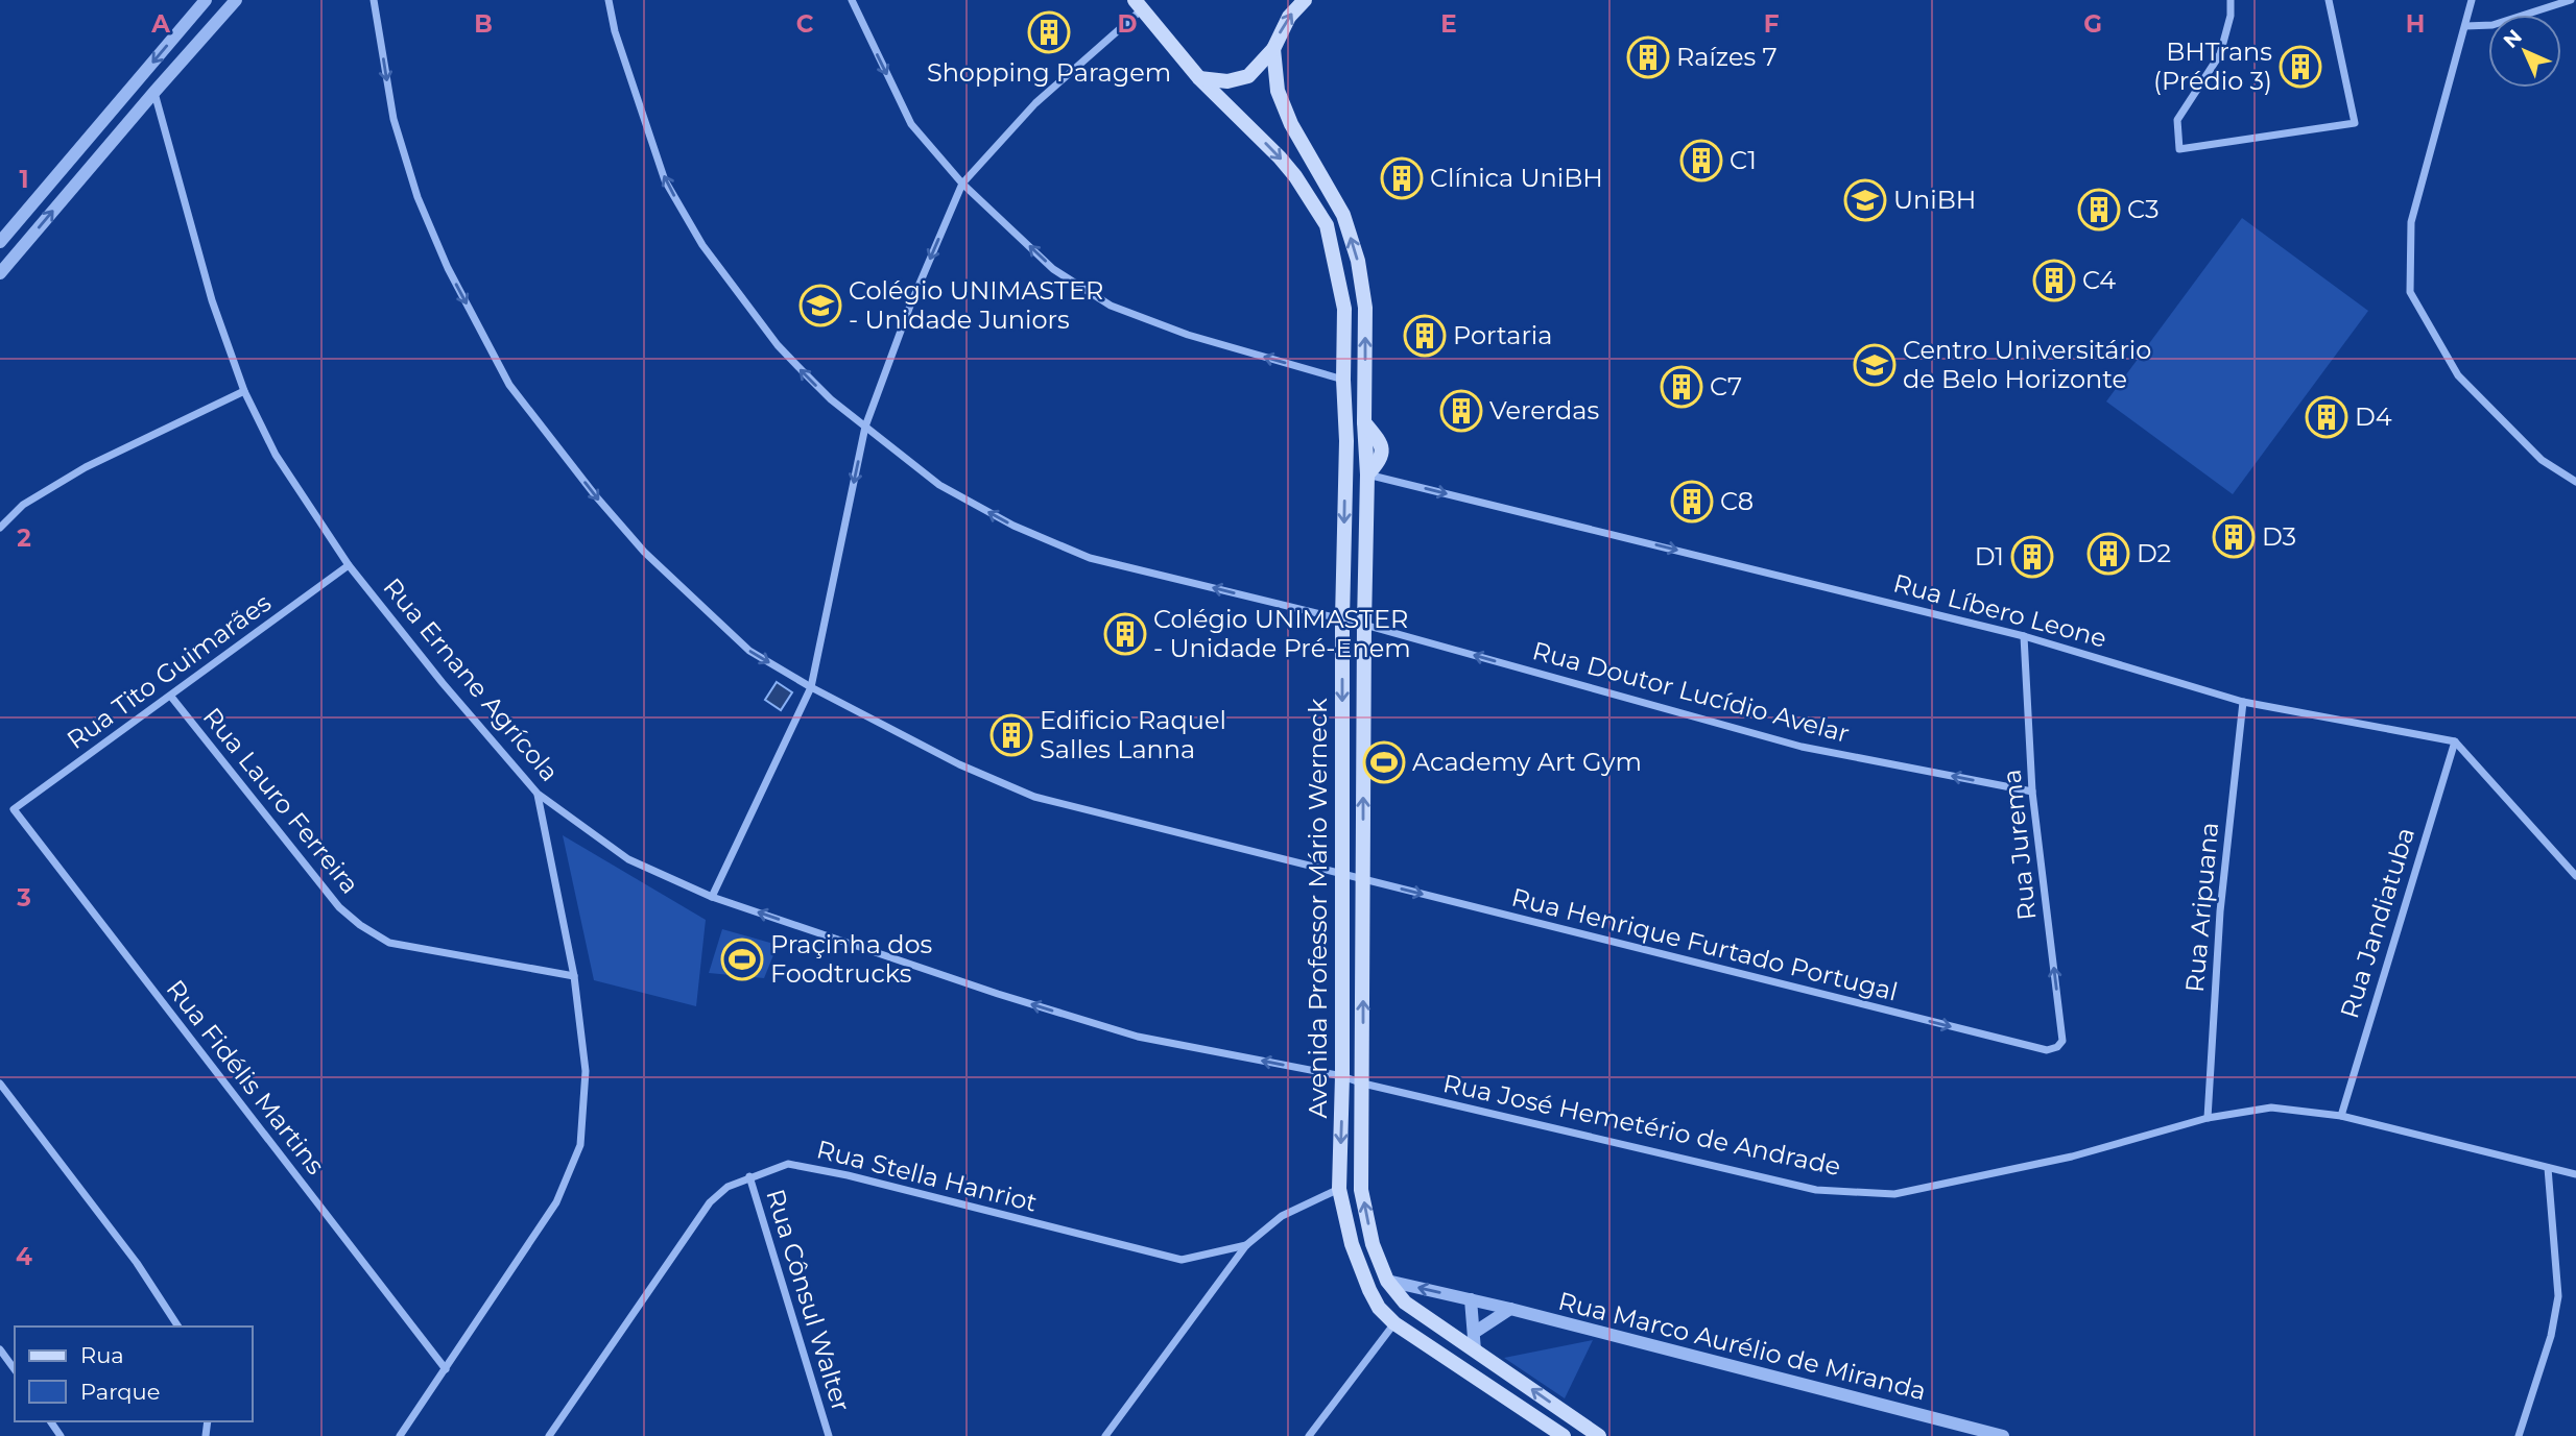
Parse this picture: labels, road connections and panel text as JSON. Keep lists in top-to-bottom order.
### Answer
{
  "streets": {
    "main road": ["Avenida Professor Mário Werneck"],
    "street": [
      "Rua Líbero Leone",
      "Rua Tito Guimarães",
      "Rua Ernane Agrícola",
      "Rua Doutor Lucídio Avelar",
      "Rua Lauro Ferreira",
      "Rua Jurema",
      "Rua Aripuana",
      "Rua Jandiatuba",
      "Rua Henrique Furtado Portugal",
      "Rua Fidélis Martins",
      "Rua José Hemetério de Andrade",
      "Rua Stella Hanriot",
      "Rua Cônsul Walter",
      "Rua Marco Aurélio de Miranda"
    ]
  },
  "crossings": [
    ["Rua Líbero Leone", "Rua Jurema"],
    ["Rua Líbero Leone", "Rua Aripuana"],
    ["Rua Líbero Leone", "Avenida Professor Mário Werneck"],
    ["Rua Líbero Leone", "Rua Jandiatuba"],
    ["Rua Tito Guimarães", "Rua Ernane Agrícola"],
    ["Rua Tito Guimarães", "Rua Lauro Ferreira"],
    ["Rua Tito Guimarães", "Rua Fidélis Martins"],
    ["Rua Ernane Agrícola", "Avenida Professor Mário Werneck"],
    ["Rua Ernane Agrícola", "Rua José Hemetério de Andrade"],
    ["Rua Doutor Lucídio Avelar", "Rua Jurema"],
    ["Rua Doutor Lucídio Avelar", "Avenida Professor Mário Werneck"],
    ["Rua Jurema", "Rua Henrique Furtado Portugal"],
    ["Rua Aripuana", "Rua José Hemetério de Andrade"],
    ["Avenida Professor Mário Werneck", "Rua Henrique Furtado Portugal"],
    ["Avenida Professor Mário Werneck", "Rua José Hemetério de Andrade"],
    ["Avenida Professor Mário Werneck", "Rua Marco Aurélio de Miranda"],
    ["Rua Jandiatuba", "Rua José Hemetério de Andrade"],
    ["Rua Stella Hanriot", "Rua Cônsul Walter"]
  ],
  "one_way": [
    "Rua Líbero Leone",
    "Rua Ernane Agrícola",
    "Rua Doutor Lucídio Avelar",
    "Rua Jurema",
    "Rua Henrique Furtado Portugal"
  ],
  "places": {
    "building": [
      "Shopping Paragem",
      "Raízes 7",
      "BHTrans (Prédio 3)",
      "C1",
      "Clínica UniBH",
      "C3",
      "C4",
      "Portaria",
      "C7",
      "Vererdas",
      "D4",
      "C8",
      "D3",
      "D2",
      "D1",
      "Colégio UNIMASTER - Unidade Pré-Enem",
      "Edificio Raquel Salles Lanna"
    ],
    "school or university": ["UniBH", "Colégio UNIMASTER - Unidade Juniors", "Centro Universitário de Belo Horizonte"],
    "sports": ["Academy Art Gym", "Praçinha dos Foodtrucks"]
  },
  "legend": ["Rua", "Parque"],
  "north": "top left",
  "grid": {
    "columns": [
      "A",
      "B",
      "C",
      "D",
      "E",
      "F",
      "G",
      "H"
    ],
    "rows": [
      "1",
      "2",
      "3",
      "4"
    ]
  }
}
